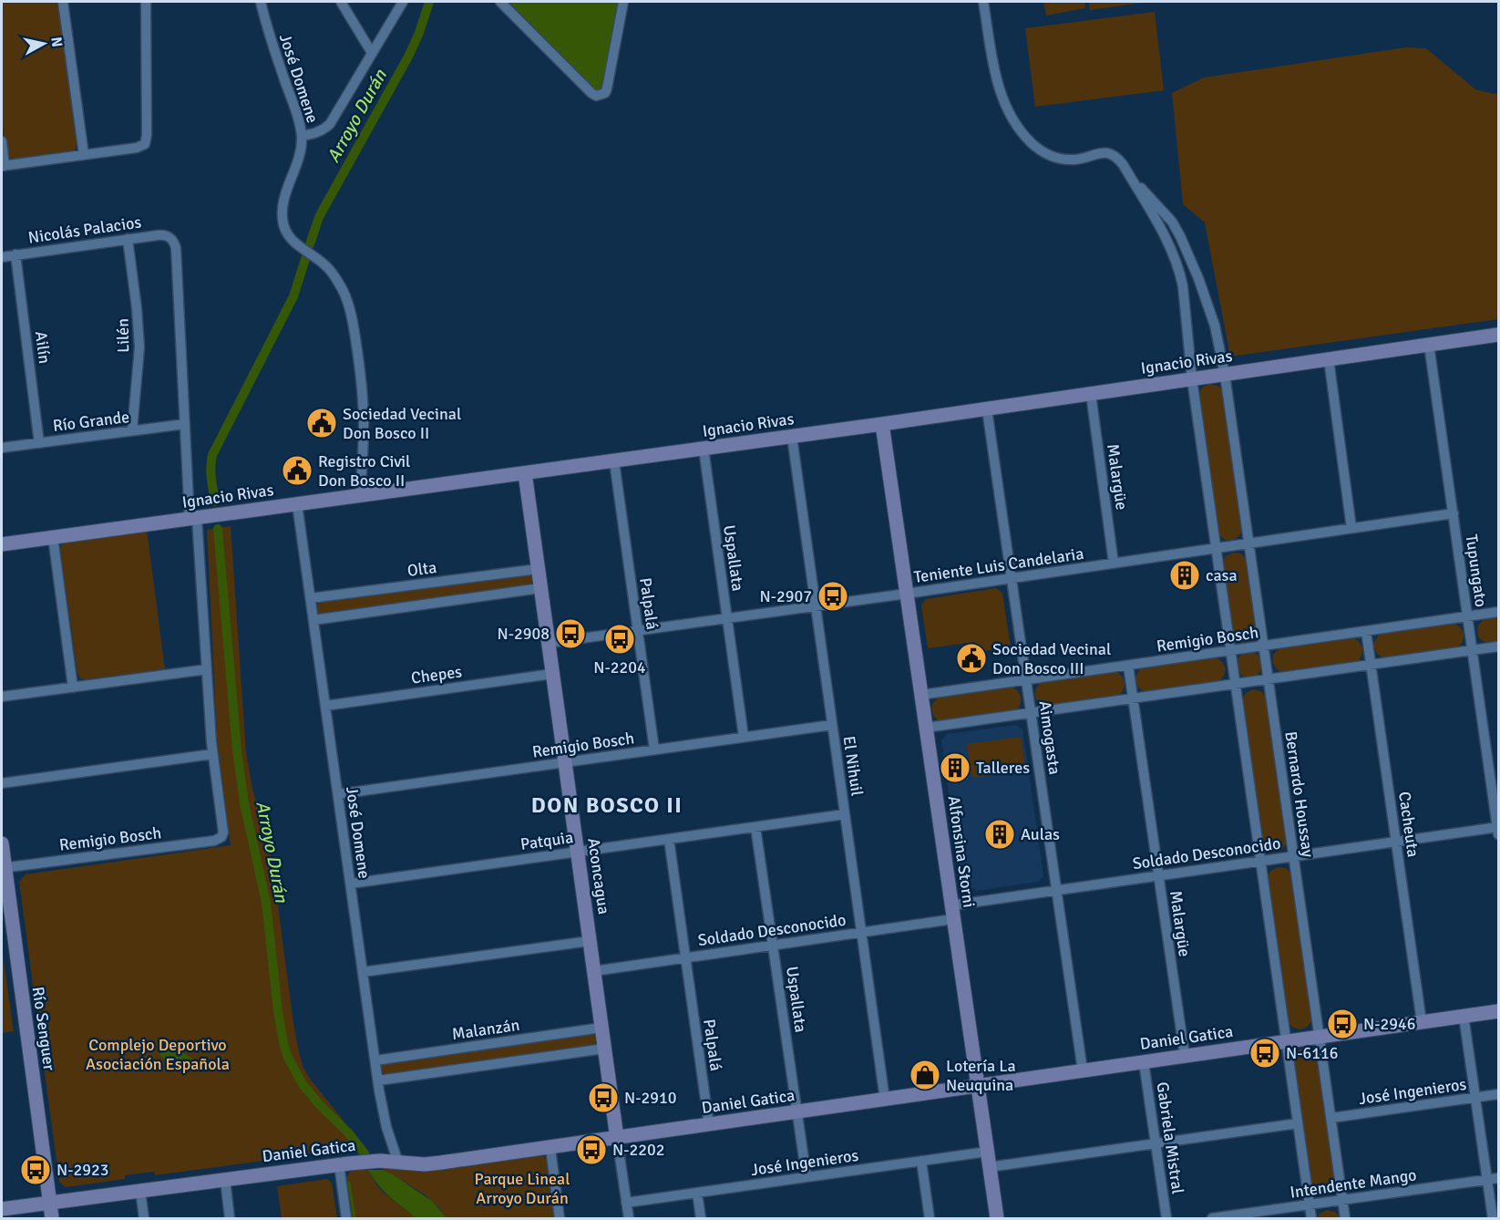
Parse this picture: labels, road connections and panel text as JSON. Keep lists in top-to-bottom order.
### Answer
{
  "streets": {
    "main road": [
      "Ignacio Rivas",
      "Alfonsina Storni",
      "Aconcagua",
      "Río Senguer",
      "Daniel Gatica"
    ],
    "street": [
      "José Domene",
      "Nicolás Palacios",
      "Lilén",
      "Ailín",
      "Río Grande",
      "Malargüe",
      "Uspallata",
      "Teniente Luis Candelaria",
      "Olta",
      "Tupungato",
      "Palpalá",
      "Remigio Bosch",
      "Chepes",
      "Aimogasta",
      "El Nihuil",
      "Bernardo Houssay",
      "Cacheuta",
      "Patquia",
      "Soldado Desconocido",
      "Malanzán",
      "José Ingenieros",
      "Gabriela Mistral",
      "Intendente Mango"
    ]
  },
  "crossings": [
    ["José Domene", "Ignacio Rivas"],
    ["José Domene", "Olta"],
    ["José Domene", "Remigio Bosch"],
    ["José Domene", "Chepes"],
    ["José Domene", "Patquia"],
    ["José Domene", "Malanzán"],
    ["José Domene", "Daniel Gatica"],
    ["Nicolás Palacios", "Lilén"],
    ["Nicolás Palacios", "Ailín"],
    ["Nicolás Palacios", "Río Grande"],
    ["Lilén", "Río Grande"],
    ["Ailín", "Río Grande"],
    ["Ignacio Rivas", "Malargüe"],
    ["Ignacio Rivas", "Uspallata"],
    ["Ignacio Rivas", "Tupungato"],
    ["Ignacio Rivas", "Palpalá"],
    ["Ignacio Rivas", "Aimogasta"],
    ["Ignacio Rivas", "El Nihuil"],
    ["Ignacio Rivas", "Bernardo Houssay"],
    ["Ignacio Rivas", "Alfonsina Storni"],
    ["Ignacio Rivas", "Aconcagua"],
    ["Malargüe", "Teniente Luis Candelaria"],
    ["Malargüe", "Remigio Bosch"],
    ["Malargüe", "Soldado Desconocido"],
    ["Malargüe", "Daniel Gatica"],
    ["Uspallata", "Teniente Luis Candelaria"],
    ["Uspallata", "Remigio Bosch"],
    ["Uspallata", "Patquia"],
    ["Uspallata", "Soldado Desconocido"],
    ["Uspallata", "Daniel Gatica"],
    ["Uspallata", "José Ingenieros"],
    ["Teniente Luis Candelaria", "Tupungato"],
    ["Teniente Luis Candelaria", "Palpalá"],
    ["Teniente Luis Candelaria", "Aimogasta"],
    ["Teniente Luis Candelaria", "El Nihuil"],
    ["Teniente Luis Candelaria", "Bernardo Houssay"],
    ["Teniente Luis Candelaria", "Alfonsina Storni"],
    ["Teniente Luis Candelaria", "Aconcagua"],
    ["Olta", "Aconcagua"],
    ["Tupungato", "Remigio Bosch"],
    ["Tupungato", "Soldado Desconocido"],
    ["Palpalá", "Remigio Bosch"],
    ["Palpalá", "Patquia"],
    ["Palpalá", "Soldado Desconocido"],
    ["Palpalá", "Daniel Gatica"],
    ["Remigio Bosch", "Aimogasta"],
    ["Remigio Bosch", "El Nihuil"],
    ["Remigio Bosch", "Bernardo Houssay"],
    ["Remigio Bosch", "Cacheuta"],
    ["Remigio Bosch", "Alfonsina Storni"],
    ["Remigio Bosch", "Aconcagua"],
    ["Remigio Bosch", "Río Senguer"],
    ["Chepes", "Aconcagua"],
    ["Aimogasta", "Soldado Desconocido"],
    ["Aimogasta", "Daniel Gatica"],
    ["El Nihuil", "Patquia"],
    ["El Nihuil", "Soldado Desconocido"],
    ["El Nihuil", "Daniel Gatica"],
    ["Bernardo Houssay", "Soldado Desconocido"],
    ["Bernardo Houssay", "Daniel Gatica"],
    ["Bernardo Houssay", "José Ingenieros"],
    ["Bernardo Houssay", "Intendente Mango"],
    ["Cacheuta", "Soldado Desconocido"],
    ["Cacheuta", "Daniel Gatica"],
    ["Patquia", "Aconcagua"],
    ["Alfonsina Storni", "Soldado Desconocido"],
    ["Alfonsina Storni", "Daniel Gatica"],
    ["Alfonsina Storni", "José Ingenieros"],
    ["Soldado Desconocido", "Aconcagua"],
    ["Aconcagua", "Malanzán"],
    ["Aconcagua", "Daniel Gatica"],
    ["Aconcagua", "José Ingenieros"],
    ["Río Senguer", "Daniel Gatica"],
    ["Daniel Gatica", "Gabriela Mistral"]
  ],
  "districts": ["DON BOSCO II"],
  "water": ["Arroyo Durán"],
  "parks": ["Complejo Deportivo Asociación Española", "Parque Lineal Arroyo Durán"],
  "places": {
    "public building": ["Sociedad Vecinal Don Bosco II", "Registro Civil Don Bosco II", "Sociedad Vecinal Don Bosco III"],
    "building": ["casa", "Talleres", "Aulas"],
    "bus stop": [
      "N-2907",
      "N-2908",
      "N-2204",
      "N-2946",
      "N-6116",
      "N-2910",
      "N-2202",
      "N-2923"
    ],
    "shop": ["Lotería La Neuquina"]
  },
  "north": "right"
}
